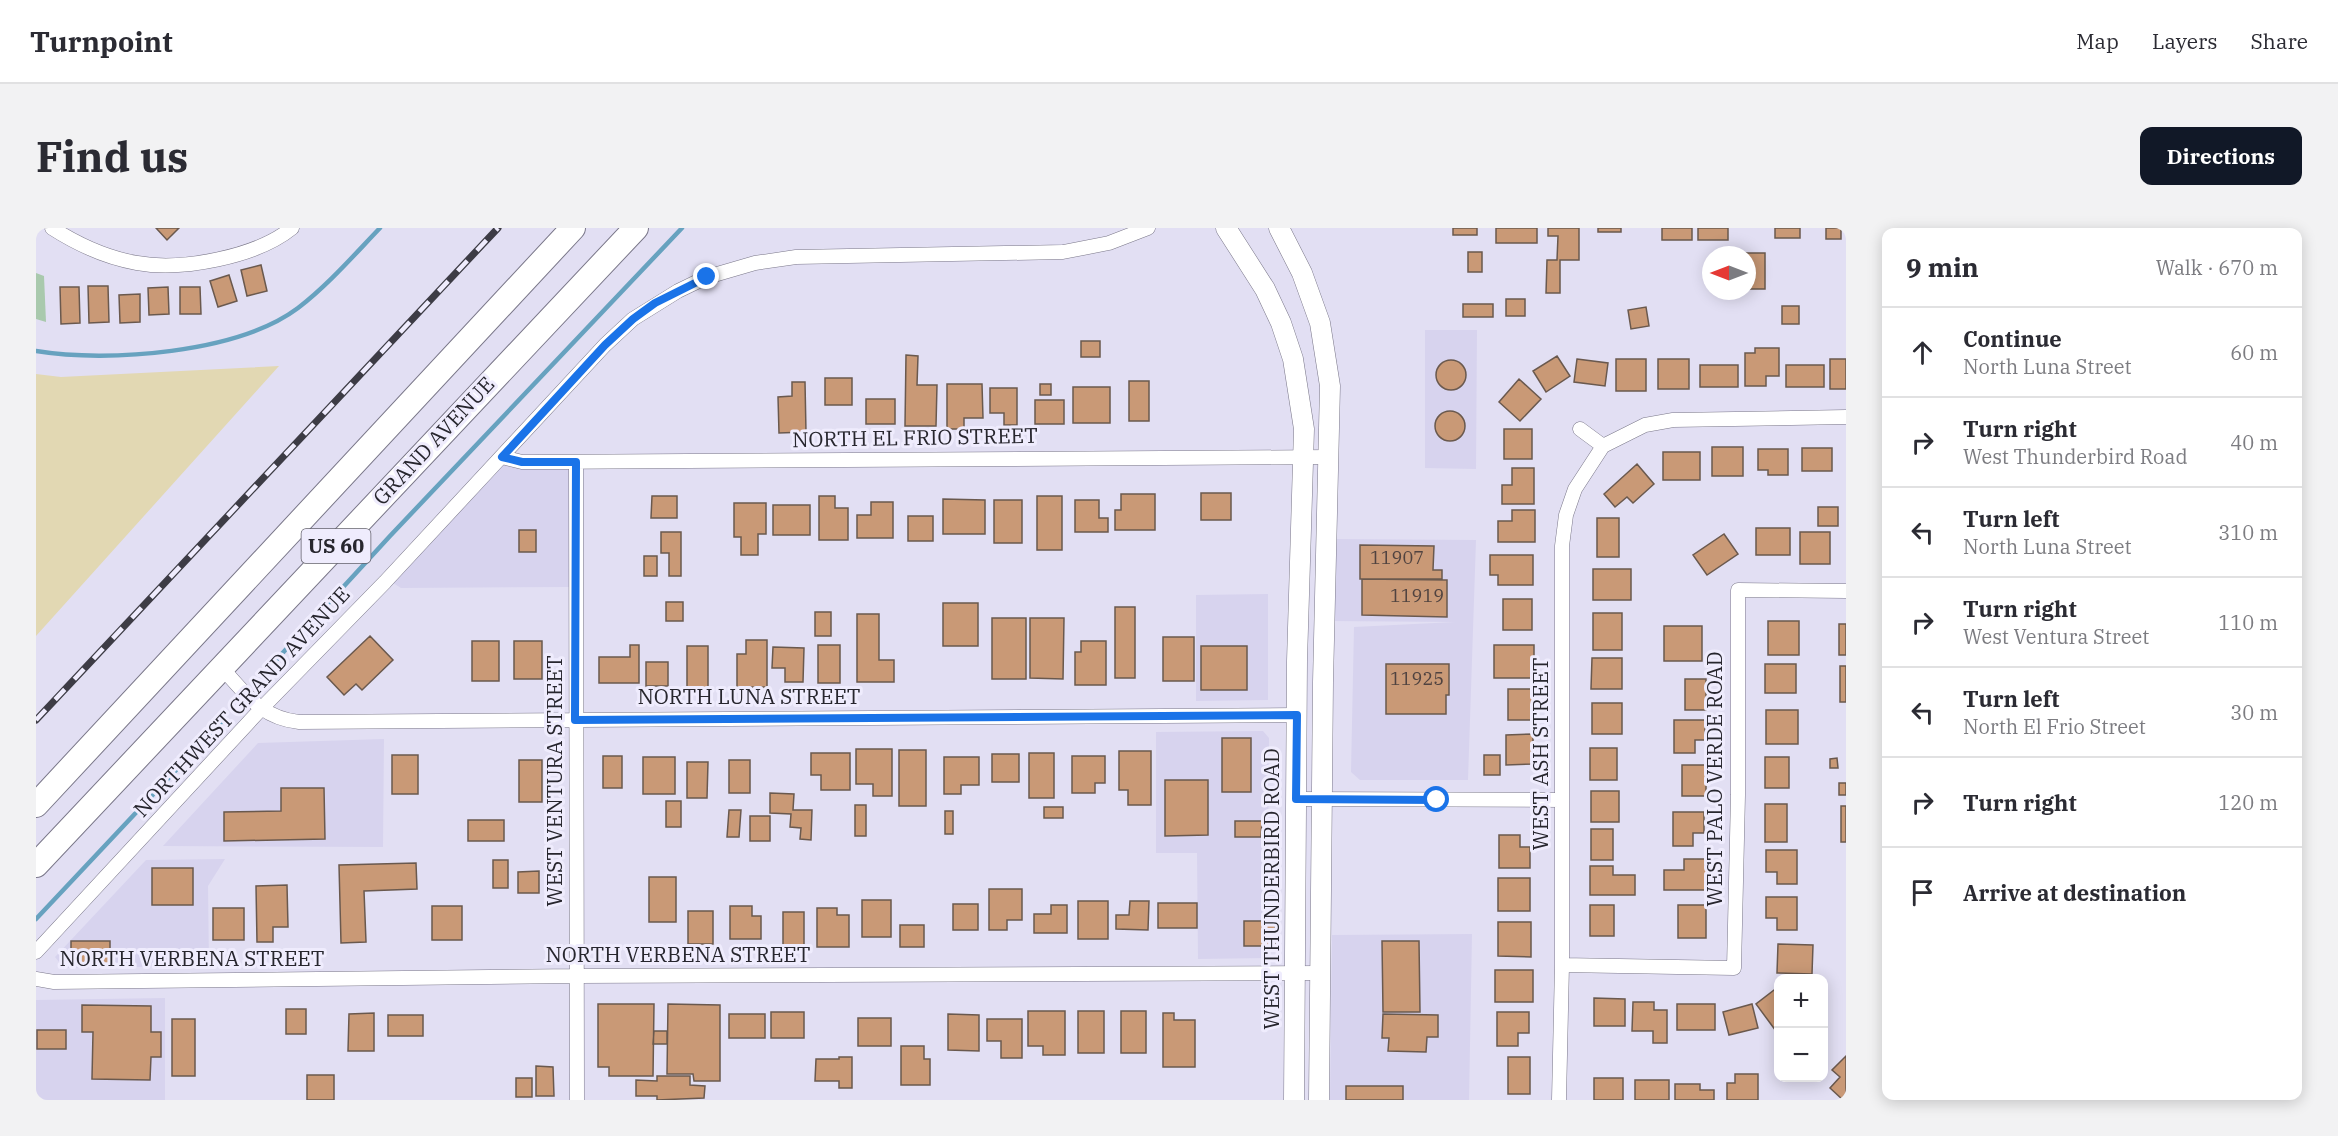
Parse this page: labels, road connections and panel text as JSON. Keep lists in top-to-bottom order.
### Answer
{
  "streets": {
    "highway": ["GRAND AVENUE", "US 60"],
    "main road": ["WEST THUNDERBIRD ROAD"],
    "street": [
      "NORTH EL FRIO STREET",
      "NORTH LUNA STREET",
      "NORTHWEST GRAND AVENUE",
      "WEST ASH STREET",
      "WEST PALO VERDE ROAD",
      "WEST VENTURA STREET",
      "NORTH VERBENA STREET"
    ]
  },
  "crossings": [
    ["NORTH EL FRIO STREET", "NORTHWEST GRAND AVENUE"],
    ["NORTH EL FRIO STREET", "WEST VENTURA STREET"],
    ["NORTH EL FRIO STREET", "WEST THUNDERBIRD ROAD"],
    ["GRAND AVENUE", "NORTH LUNA STREET"],
    ["NORTH LUNA STREET", "NORTHWEST GRAND AVENUE"],
    ["NORTH LUNA STREET", "WEST VENTURA STREET"],
    ["NORTH LUNA STREET", "WEST THUNDERBIRD ROAD"],
    ["WEST ASH STREET", "WEST PALO VERDE ROAD"],
    ["WEST VENTURA STREET", "NORTH VERBENA STREET"],
    ["WEST THUNDERBIRD ROAD", "NORTH VERBENA STREET"]
  ],
  "house_numbers": ["11907", "11919", "11925"],
  "north": "left",
  "page": {
    "header": "Turnpoint",
    "nav": ["Map", "Layers", "Share"],
    "buttons": "Directions",
    "title": "Find us",
    "heading": ["9 min", "Walk · 670 m"],
    "list": [
      ["Continue", "North Luna Street", "60 m"],
      ["Turn right", "West Thunderbird Road", "40 m"],
      ["Turn left", "North Luna Street", "310 m"],
      ["Turn right", "West Ventura Street", "110 m"],
      ["Turn left", "North El Frio Street", "30 m"],
      ["Turn right", "120 m"],
      "Arrive at destination"
    ],
    "map_buttons": ["+", "−"]
  }
}
